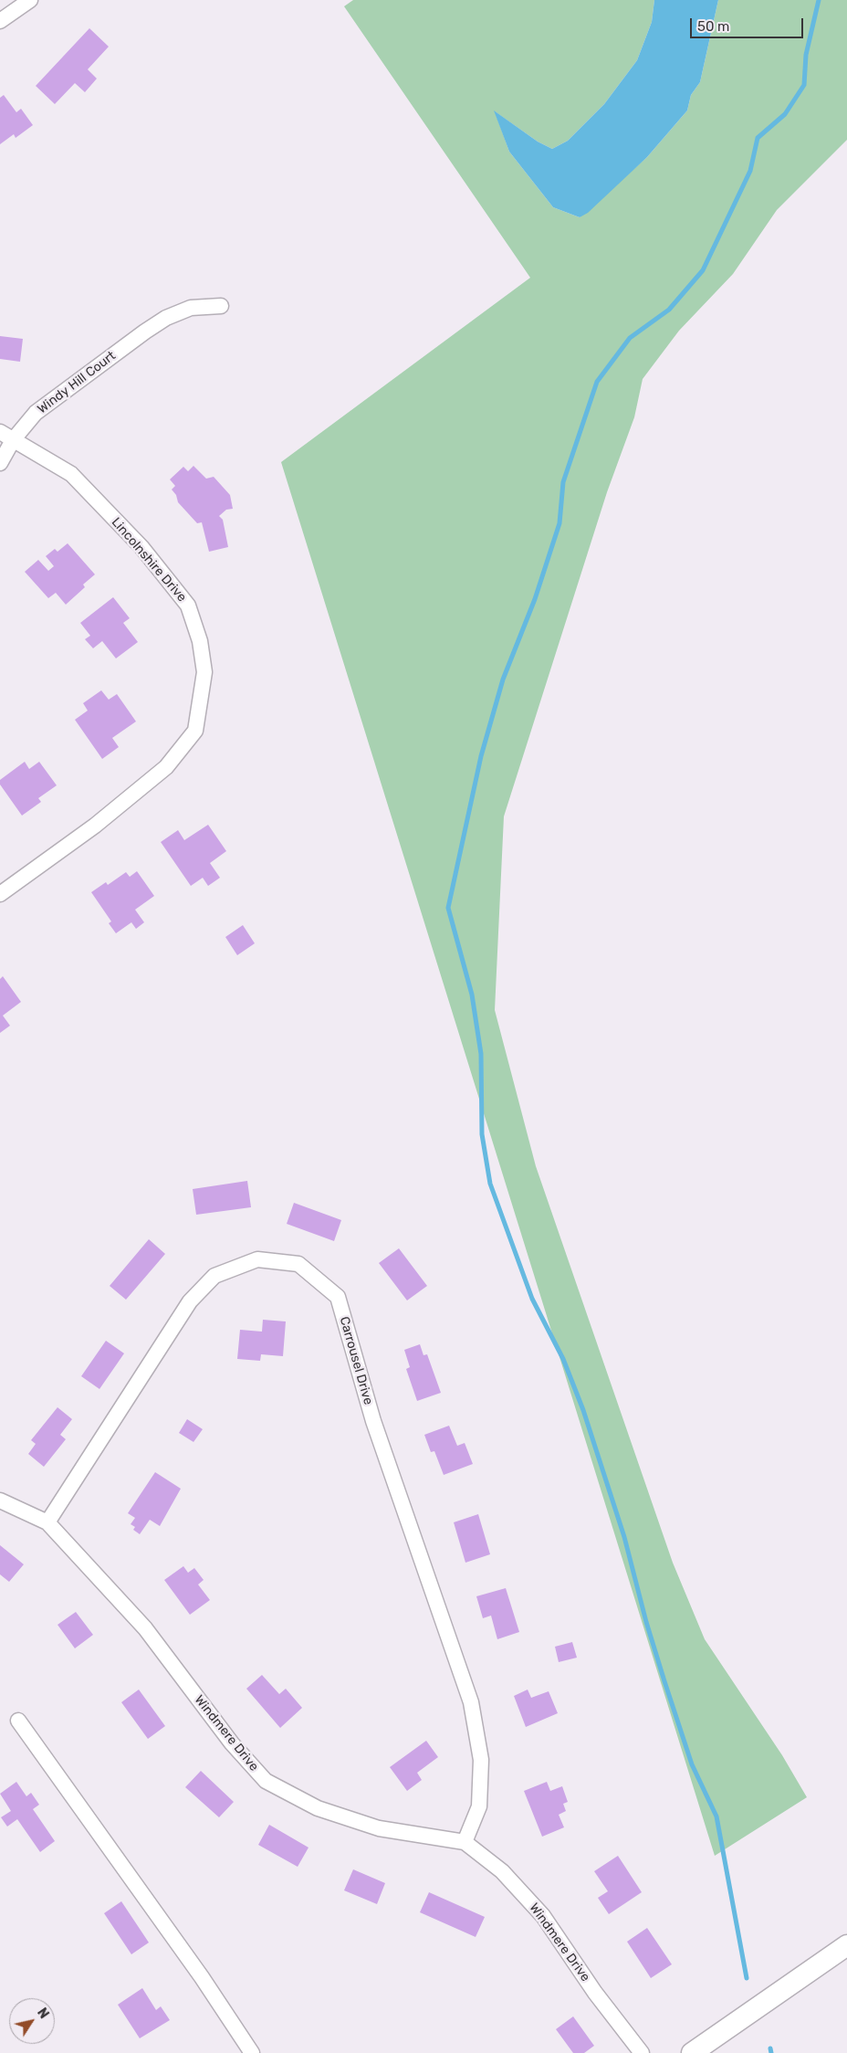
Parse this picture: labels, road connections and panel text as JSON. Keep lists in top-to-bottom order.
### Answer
{
  "streets": {
    "street": [
      "Windy Hill Court",
      "Lincolnshire Drive",
      "Carrousel Drive",
      "Windmere Drive"
    ]
  },
  "crossings": [
    ["Windy Hill Court", "Lincolnshire Drive"],
    ["Carrousel Drive", "Windmere Drive"]
  ],
  "scale_bar": "50 m",
  "north": "top right"
}
